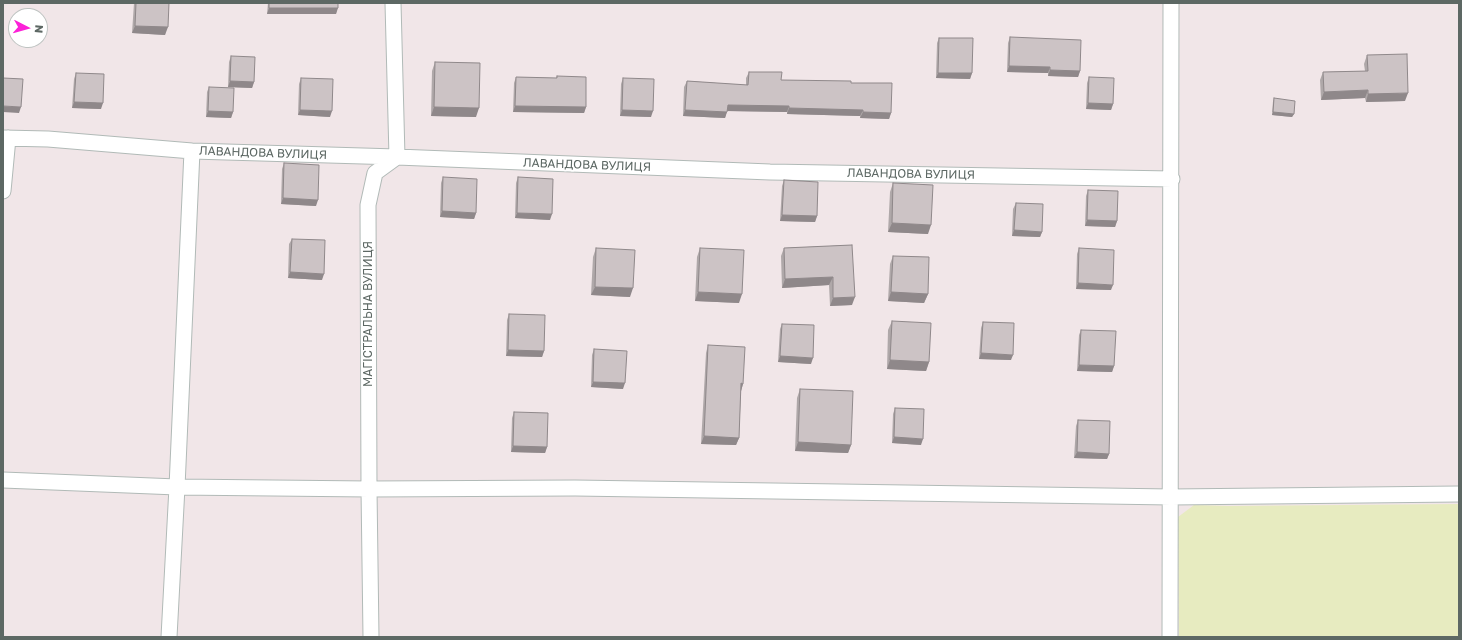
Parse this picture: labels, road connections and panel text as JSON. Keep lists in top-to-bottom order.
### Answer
{
  "streets": {
    "street": ["ЛАВАНДОВА ВУЛИЦЯ", "МАГІСТРАЛЬНА ВУЛИЦЯ"]
  },
  "crossings": [
    ["ЛАВАНДОВА ВУЛИЦЯ", "МАГІСТРАЛЬНА ВУЛИЦЯ"]
  ],
  "north": "right"
}
